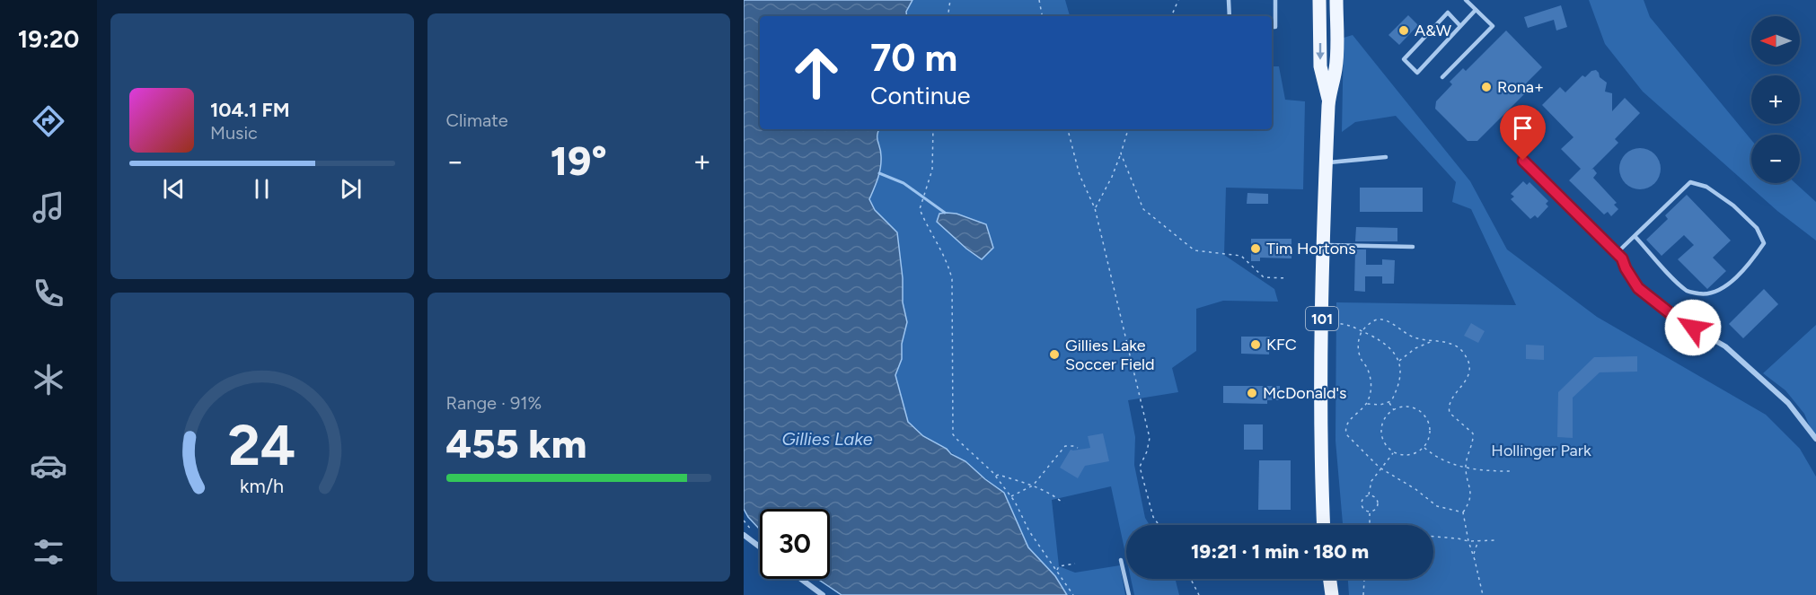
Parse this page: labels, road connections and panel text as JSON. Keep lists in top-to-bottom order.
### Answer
{
  "streets": {
    "main road": ["101"]
  },
  "water": ["Gillies Lake"],
  "parks": ["Hollinger Park"],
  "places": [
    "A&W",
    "Rona+",
    "Tim Hortons",
    "KFC",
    "Gillies Lake Soccer Field",
    "McDonald's"
  ],
  "north": "left",
  "page": {
    "tabs": "19:20",
    "tile": [
      "Climate",
      ["Range · 91%", "455 km"]
    ],
    "map_buttons": ["+", "−"],
    "turn": ["70 m", "Continue"],
    "song": ["104.1 FM", "Music"],
    "heat": ["−", "19°", "+"],
    "limit": "30",
    "trip": "19:21 · 1 min · 180 m",
    "gauge": ["24", "km/h"]
  }
}
